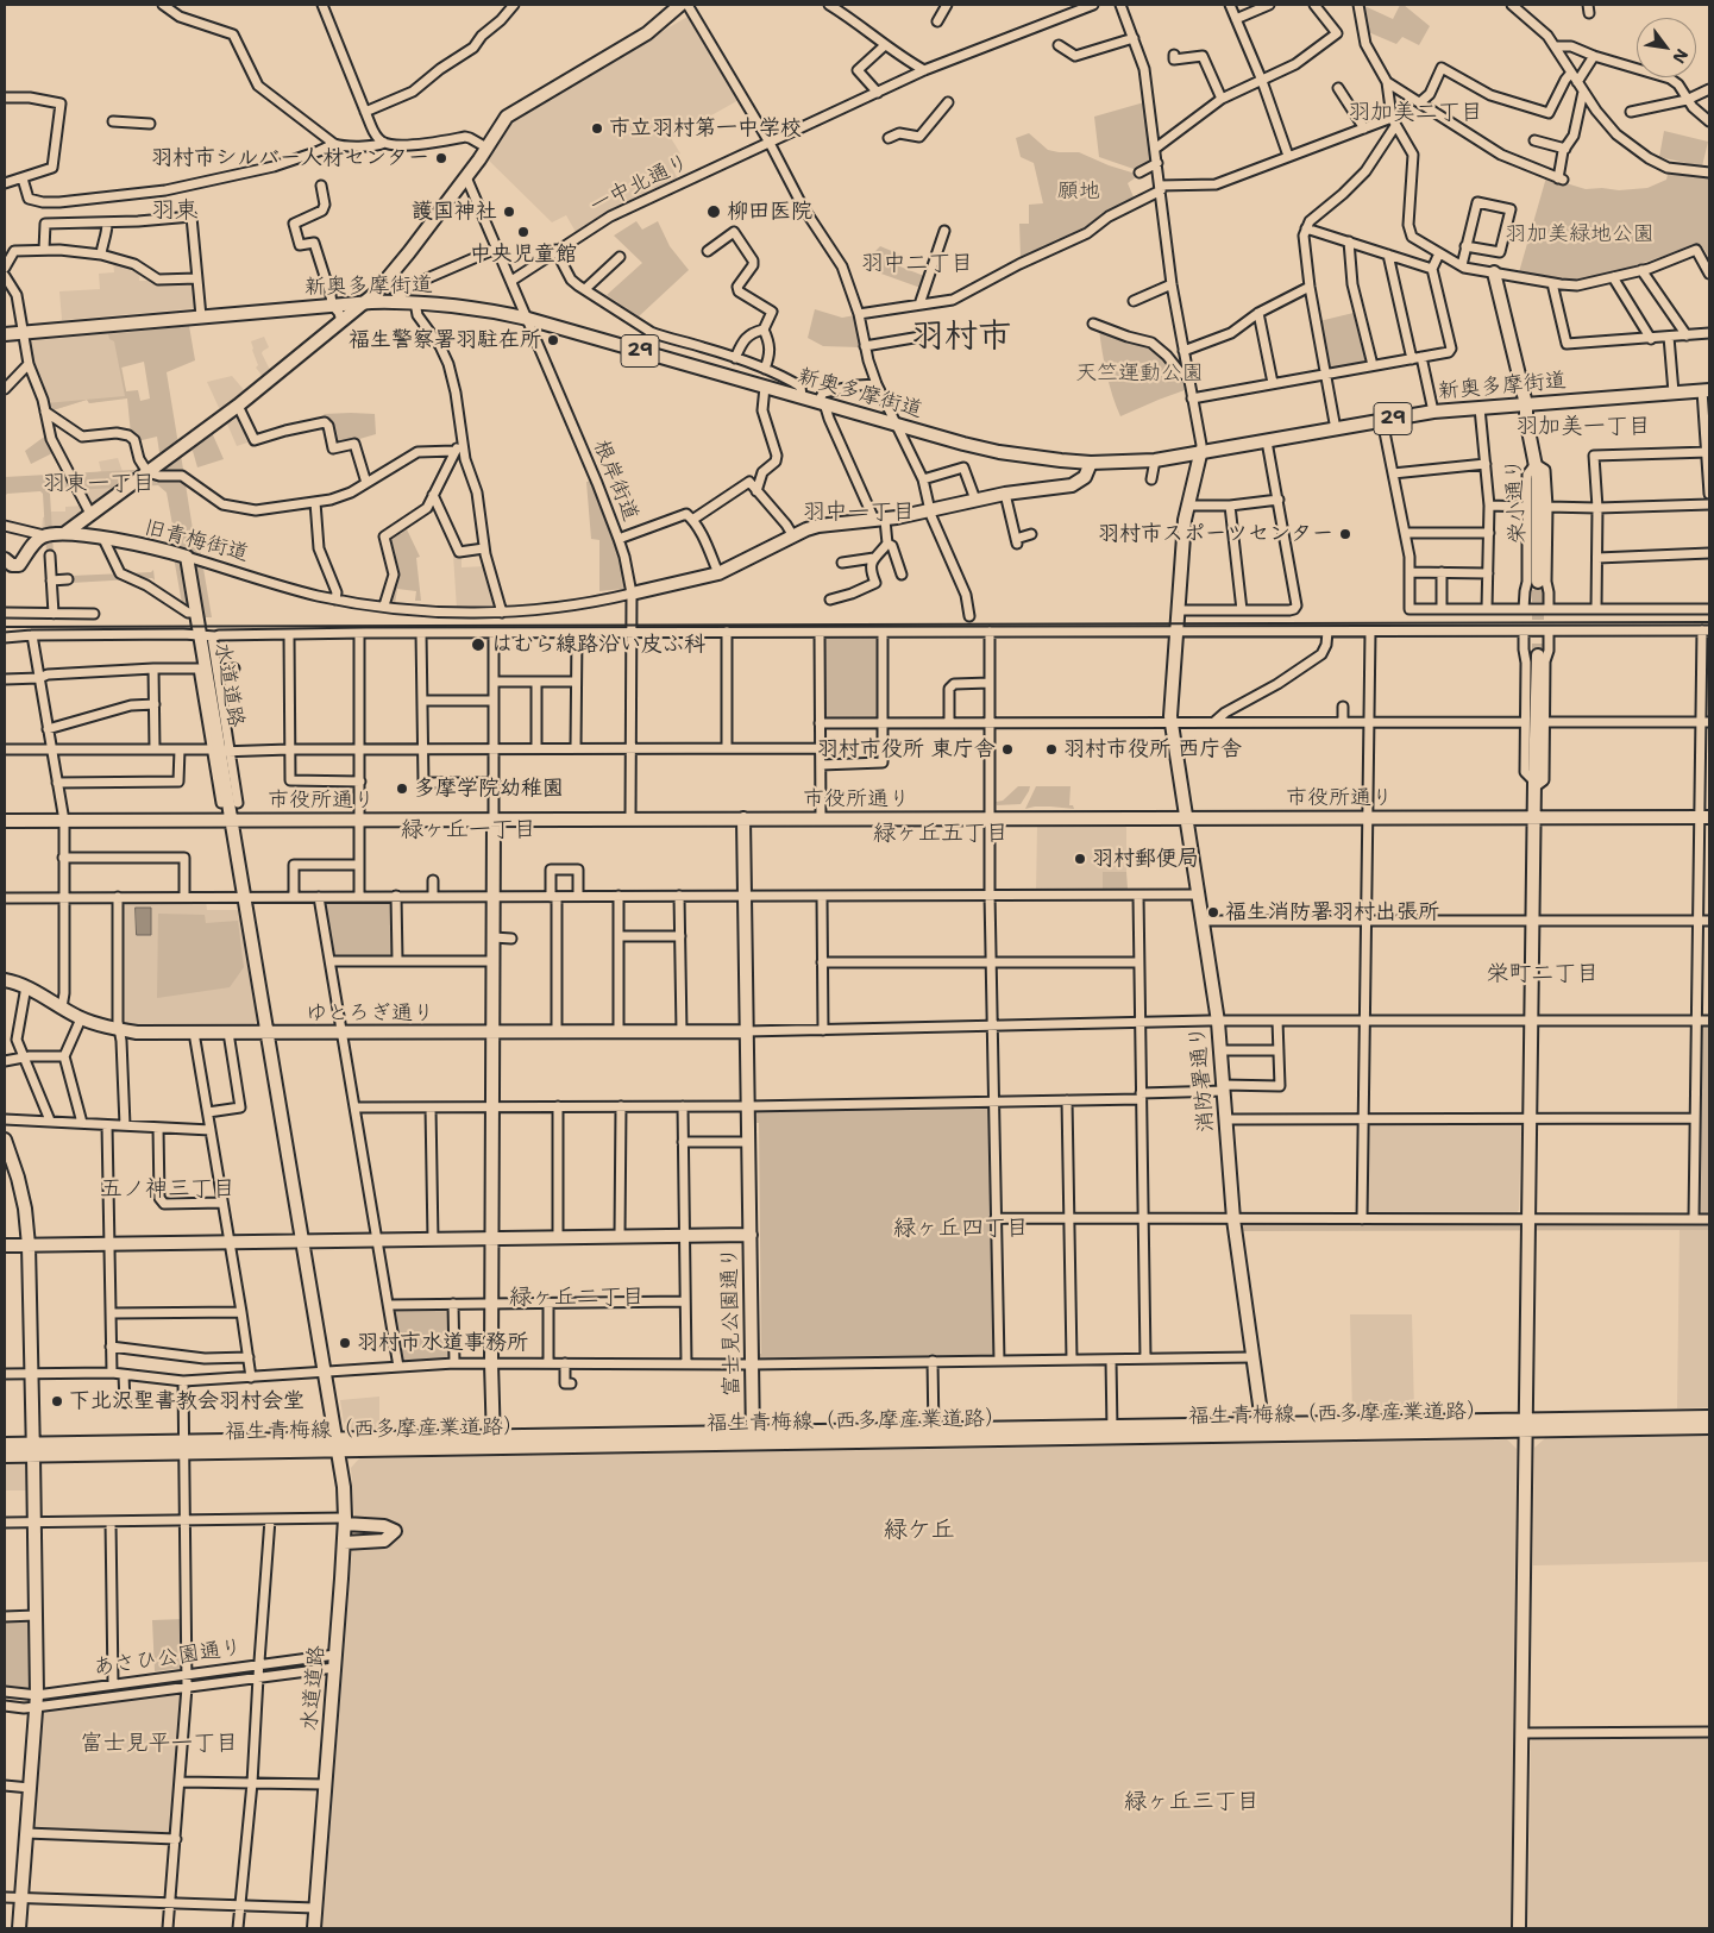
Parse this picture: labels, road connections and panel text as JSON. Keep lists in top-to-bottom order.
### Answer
{
  "streets": {
    "street": [
      "一中北通り",
      "新奥多摩街道",
      "29",
      "根岸街道",
      "栄小通り",
      "旧青梅街道",
      "水道道路",
      "市役所通り",
      "ゆとろぎ通り",
      "消防署通り",
      "富士見公園通り",
      "福生青梅線（西多摩産業道路）",
      "あさひ公園通り"
    ]
  },
  "crossings": [
    ["一中北通り", "根岸街道"],
    ["新奥多摩街道", "根岸街道"],
    ["新奥多摩街道", "栄小通り"],
    ["新奥多摩街道", "消防署通り"],
    ["根岸街道", "旧青梅街道"],
    ["根岸街道", "市役所通り"],
    ["旧青梅街道", "水道道路"],
    ["水道道路", "市役所通り"],
    ["水道道路", "ゆとろぎ通り"],
    ["水道道路", "福生青梅線（西多摩産業道路）"],
    ["水道道路", "あさひ公園通り"],
    ["市役所通り", "消防署通り"],
    ["市役所通り", "富士見公園通り"],
    ["ゆとろぎ通り", "富士見公園通り"],
    ["消防署通り", "福生青梅線（西多摩産業道路）"],
    ["富士見公園通り", "福生青梅線（西多摩産業道路）"]
  ],
  "districts": [
    "羽加美二丁目",
    "羽東",
    "羽中二丁目",
    "羽村市",
    "羽加美一丁目",
    "羽東一丁目",
    "羽中一丁目",
    "緑ヶ丘一丁目",
    "緑ヶ丘五丁目",
    "栄町二丁目",
    "五ノ神三丁目",
    "緑ヶ丘四丁目",
    "緑ヶ丘二丁目",
    "緑ケ丘",
    "富士見平一丁目",
    "緑ヶ丘三丁目"
  ],
  "parks": ["願地", "羽加美緑地公園", "天竺運動公園"],
  "places": [
    "市立羽村第一中学校",
    "羽村市シルバー人材センター",
    "護国神社",
    "柳田医院",
    "中央児童館",
    "福生警察署羽駐在所",
    "羽村市スポーツセンター",
    "はむら線路沿い皮ふ科",
    "羽村市役所 東庁舎",
    "羽村市役所 西庁舎",
    "多摩学院幼稚園",
    "羽村郵便局",
    "福生消防署羽村出張所",
    "羽村市水道事務所",
    "下北沢聖書教会羽村会堂"
  ],
  "north": "bottom right"
}
